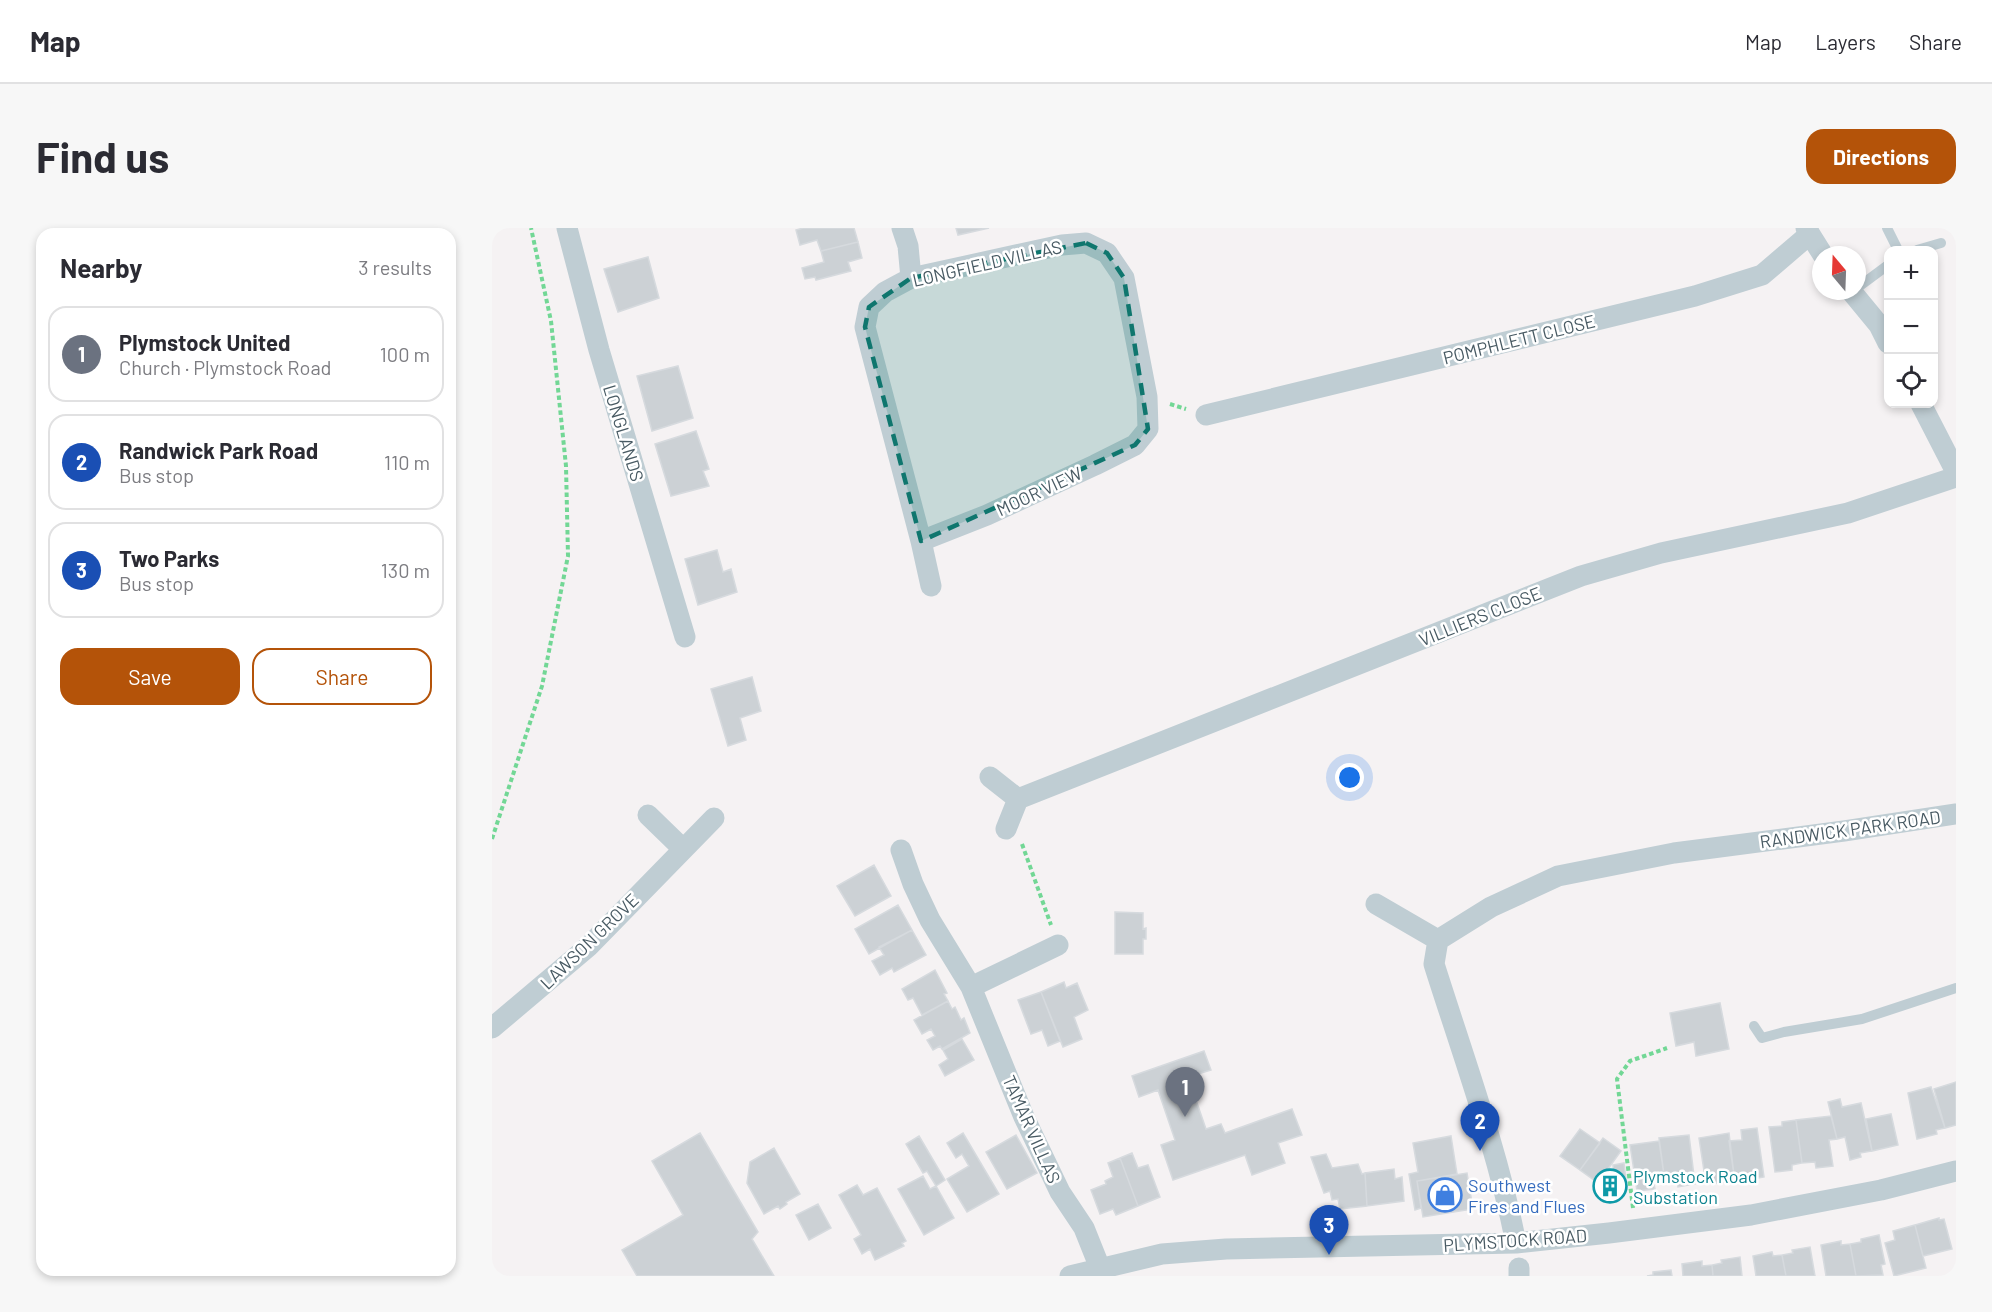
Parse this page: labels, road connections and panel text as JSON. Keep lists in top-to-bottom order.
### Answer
{
  "streets": {
    "street": [
      "LONGFIELD VILLAS",
      "POMPHLETT CLOSE",
      "LONGLANDS",
      "MOOR VIEW",
      "VILLIERS CLOSE",
      "RANDWICK PARK ROAD",
      "LAWSON GROVE",
      "TAMAR VILLAS",
      "PLYMSTOCK ROAD"
    ]
  },
  "crossings": [
    ["LONGFIELD VILLAS", "MOOR VIEW"],
    ["TAMAR VILLAS", "PLYMSTOCK ROAD"]
  ],
  "places": {
    "building": ["Plymstock Road Substation"],
    "shop": ["Southwest Fires and Flues"]
  },
  "north": "top",
  "page": {
    "header": "Map",
    "nav": ["Map", "Layers", "Share"],
    "buttons": [
      "Directions",
      ["Save", "Share"]
    ],
    "title": "Find us",
    "heading": ["Nearby", "3 results"],
    "map_buttons": ["+", "−"],
    "list": [
      {
        "mark": "1",
        "name": "Plymstock United",
        "note": "Church · Plymstock Road",
        "value": "100 m"
      },
      {
        "mark": "2",
        "name": "Randwick Park Road",
        "note": "Bus stop",
        "value": "110 m"
      },
      {
        "mark": "3",
        "name": "Two Parks",
        "note": "Bus stop",
        "value": "130 m"
      }
    ],
    "pins": ["1", "2", "3"]
  }
}
